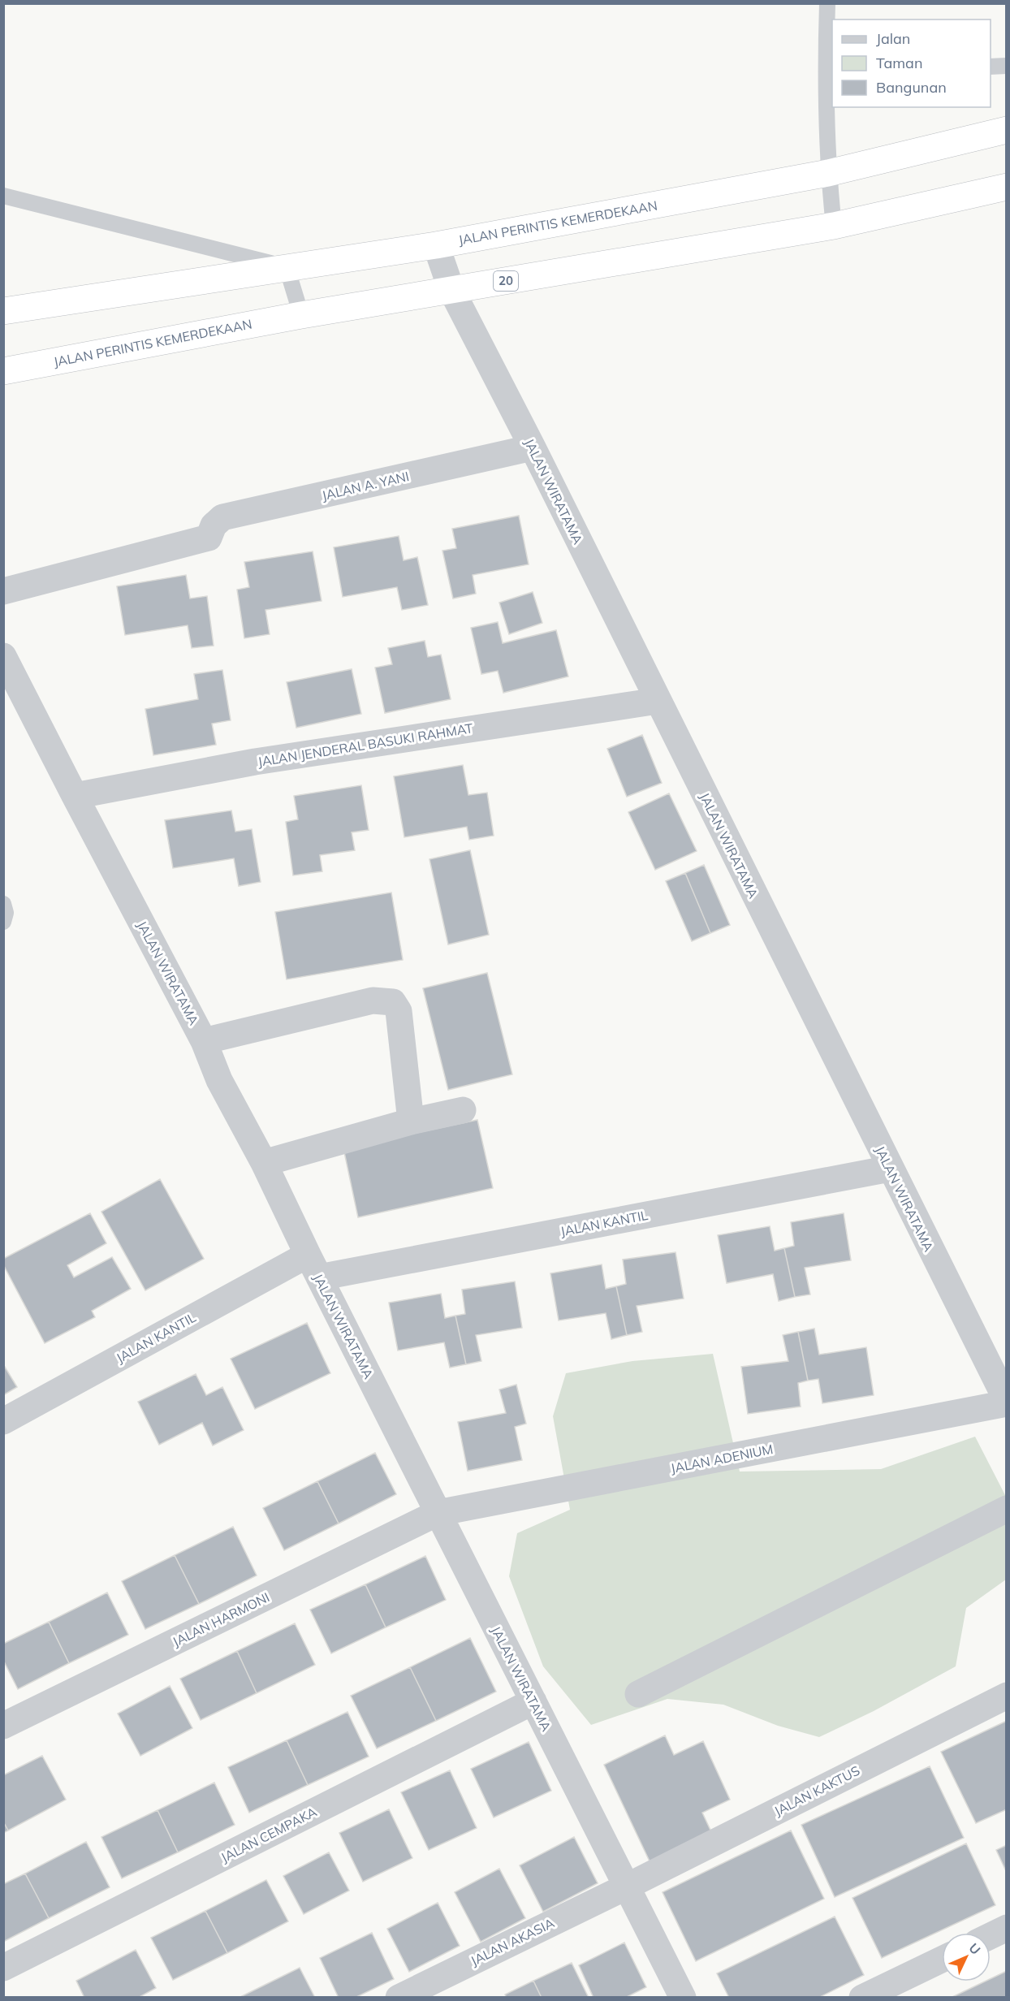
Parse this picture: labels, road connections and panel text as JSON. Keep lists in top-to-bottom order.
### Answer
{
  "streets": {
    "highway": ["JALAN PERINTIS KEMERDEKAAN", "20"],
    "street": [
      "JALAN A. YANI",
      "JALAN WIRATAMA",
      "JALAN JENDERAL BASUKI RAHMAT",
      "JALAN KANTIL",
      "JALAN ADENIUM",
      "JALAN HARMONI",
      "JALAN KAKTUS",
      "JALAN CEMPAKA",
      "JALAN AKASIA"
    ]
  },
  "crossings": [
    ["JALAN PERINTIS KEMERDEKAAN", "JALAN WIRATAMA"],
    ["JALAN A. YANI", "JALAN WIRATAMA"],
    ["JALAN WIRATAMA", "JALAN JENDERAL BASUKI RAHMAT"],
    ["JALAN WIRATAMA", "JALAN KANTIL"],
    ["JALAN WIRATAMA", "JALAN ADENIUM"],
    ["JALAN WIRATAMA", "JALAN HARMONI"],
    ["JALAN WIRATAMA", "JALAN KAKTUS"],
    ["JALAN WIRATAMA", "JALAN CEMPAKA"],
    ["JALAN WIRATAMA", "JALAN AKASIA"],
    ["JALAN ADENIUM", "JALAN HARMONI"],
    ["JALAN KAKTUS", "JALAN AKASIA"]
  ],
  "legend": ["Jalan", "Taman", "Bangunan"],
  "north": "top right"
}
